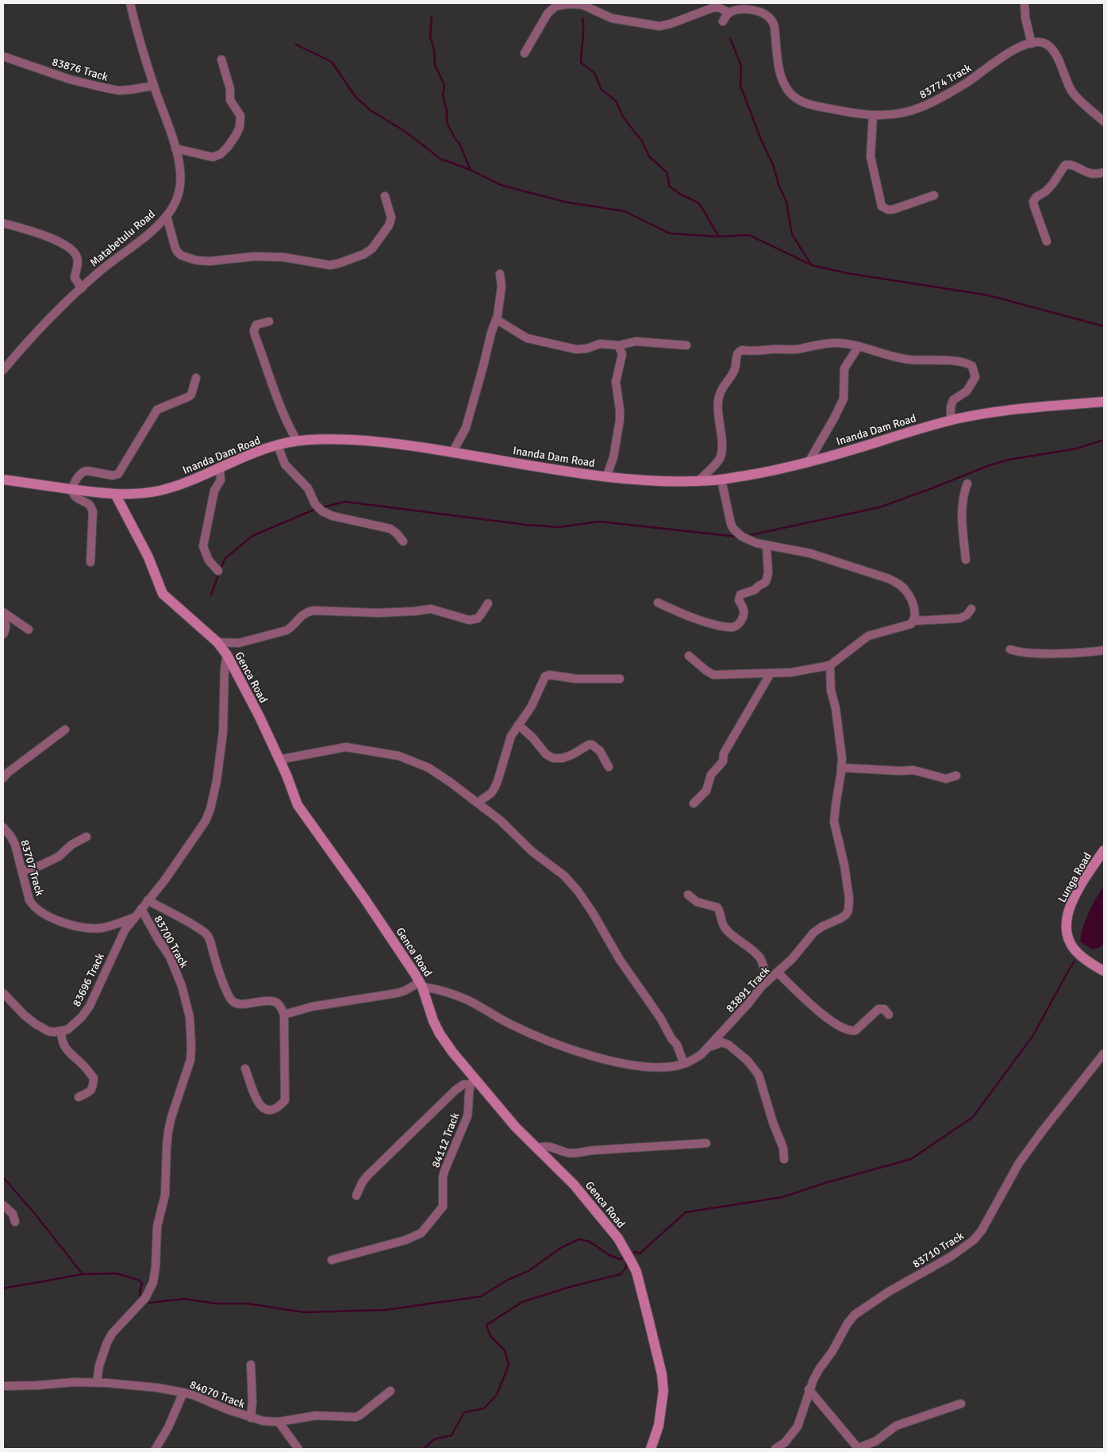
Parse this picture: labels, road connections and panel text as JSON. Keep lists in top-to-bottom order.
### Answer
{
  "streets": {
    "street": [
      "83876 Track",
      "83774 Track",
      "Matabetulu Road",
      "Inanda Dam Road",
      "Genca Road",
      "83707 Track",
      "Lunga Road",
      "83700 Track",
      "83696 Track",
      "83891 Track",
      "84112 Track",
      "83710 Track",
      "84070 Track"
    ]
  },
  "crossings": [
    ["83876 Track", "Matabetulu Road"],
    ["Inanda Dam Road", "Genca Road"],
    ["Genca Road", "83700 Track"],
    ["Genca Road", "83891 Track"],
    ["Genca Road", "84112 Track"],
    ["83707 Track", "83696 Track"],
    ["83700 Track", "83696 Track"],
    ["83700 Track", "84070 Track"]
  ]
}
